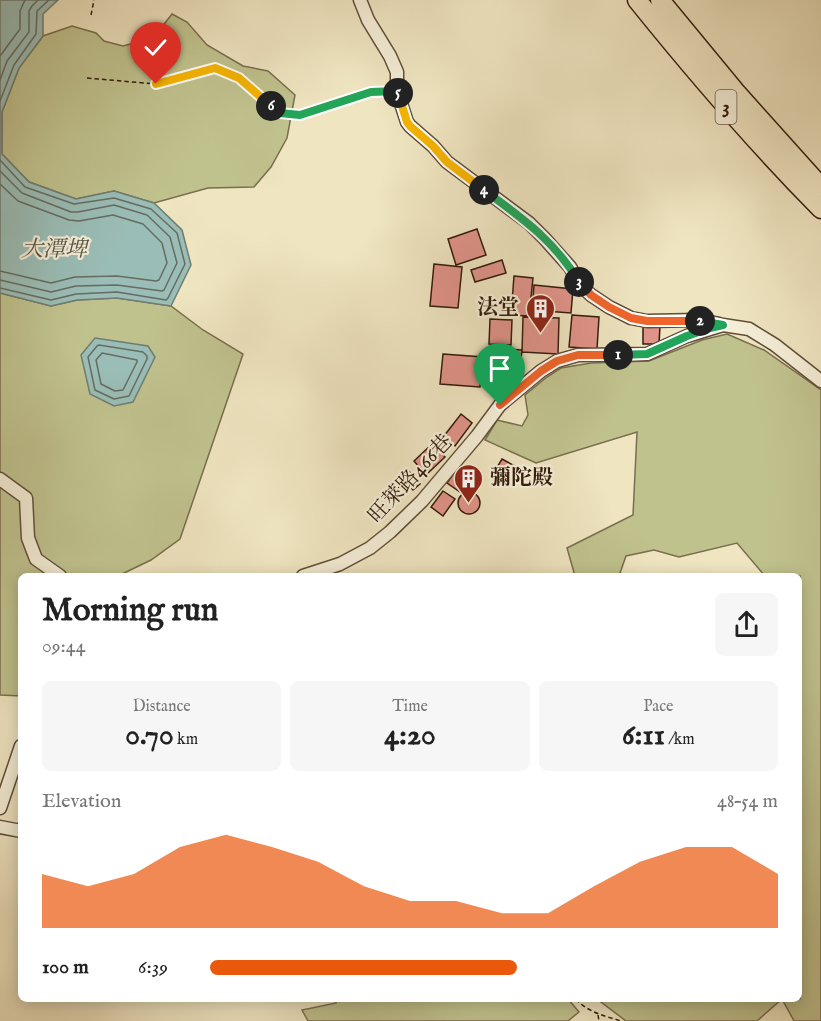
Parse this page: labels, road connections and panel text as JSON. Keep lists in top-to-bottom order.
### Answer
{
  "streets": {
    "highway": ["3"],
    "lane": ["旺萊路466巷"]
  },
  "water": ["大潭埤"],
  "places": {
    "building": ["法堂", "彌陀殿"]
  },
  "page": {
    "pins": [
      "5",
      "6",
      "4",
      "3",
      "2",
      "1"
    ],
    "heading": ["Morning run", "09:44"],
    "stats": [
      ["Distance", "0.70 km"],
      ["Time", "4:20"],
      ["Pace", "6:11 /km"]
    ],
    "chart": ["Elevation", "48–54 m"],
    "list": [
      {
        "name": "100 m",
        "note": "6:39"
      }
    ]
  }
}
